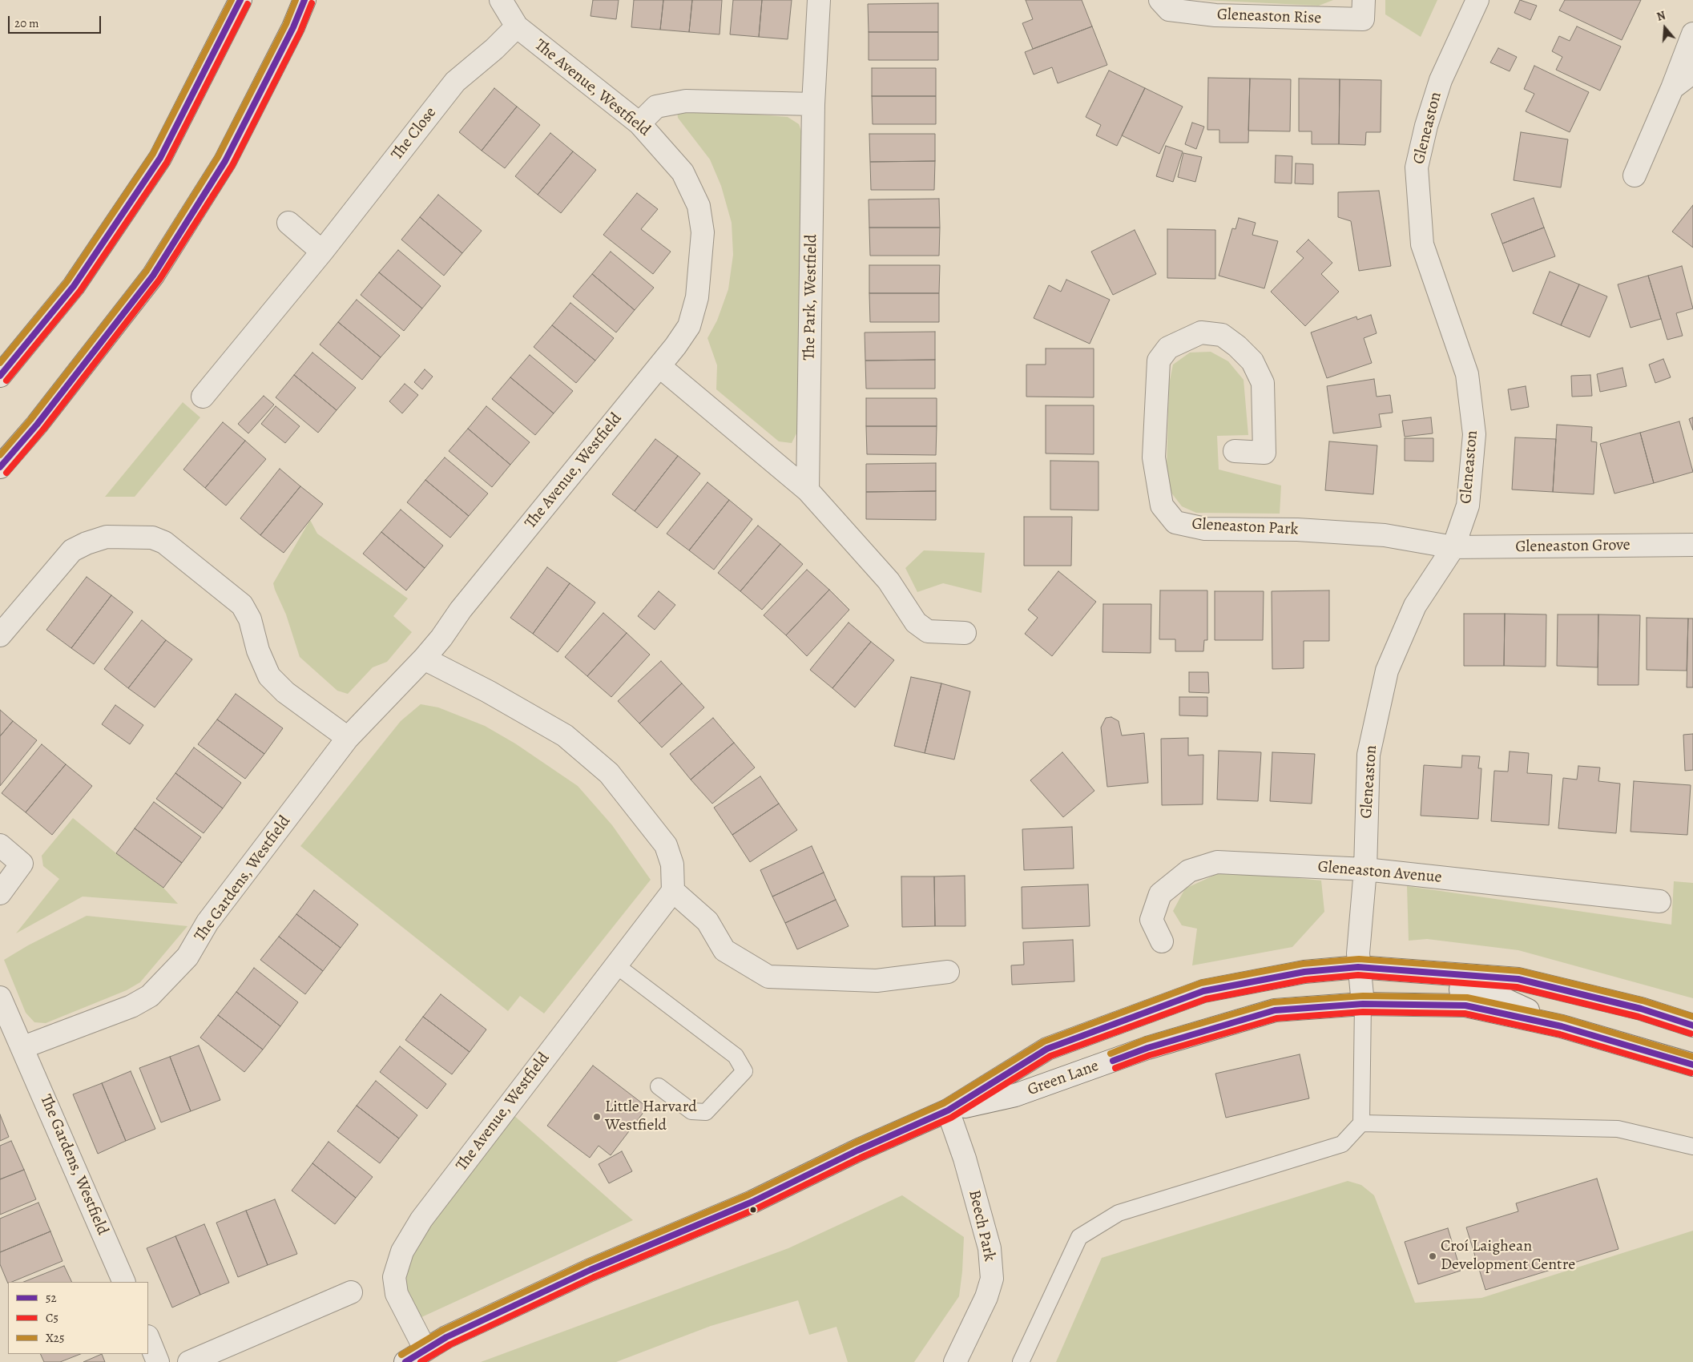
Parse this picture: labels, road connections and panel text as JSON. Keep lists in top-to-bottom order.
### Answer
{
  "streets": {
    "street": [
      "Gleneaston Rise",
      "The Avenue, Westfield",
      "Gleneaston",
      "The Close",
      "The Park, Westfield",
      "Gleneaston Park",
      "Gleneaston Grove",
      "Gleneaston Avenue",
      "The Gardens, Westfield",
      "Green Lane",
      "Beech Park"
    ]
  },
  "crossings": [
    ["The Avenue, Westfield", "The Close"],
    ["The Avenue, Westfield", "The Gardens, Westfield"],
    ["The Avenue, Westfield", "Green Lane"],
    ["Gleneaston", "Gleneaston Park"],
    ["Gleneaston", "Gleneaston Grove"],
    ["Gleneaston", "Gleneaston Avenue"],
    ["Gleneaston", "Green Lane"],
    ["Gleneaston Park", "Gleneaston Grove"],
    ["Green Lane", "Beech Park"]
  ],
  "places": ["Little Harvard Westfield", "Croí Laighean Development Centre"],
  "lines": ["transit line 52", "transit line X25", "transit line C5"],
  "legend": ["52", "C5", "X25"],
  "scale_bar": "20 m",
  "north": "top"
}
